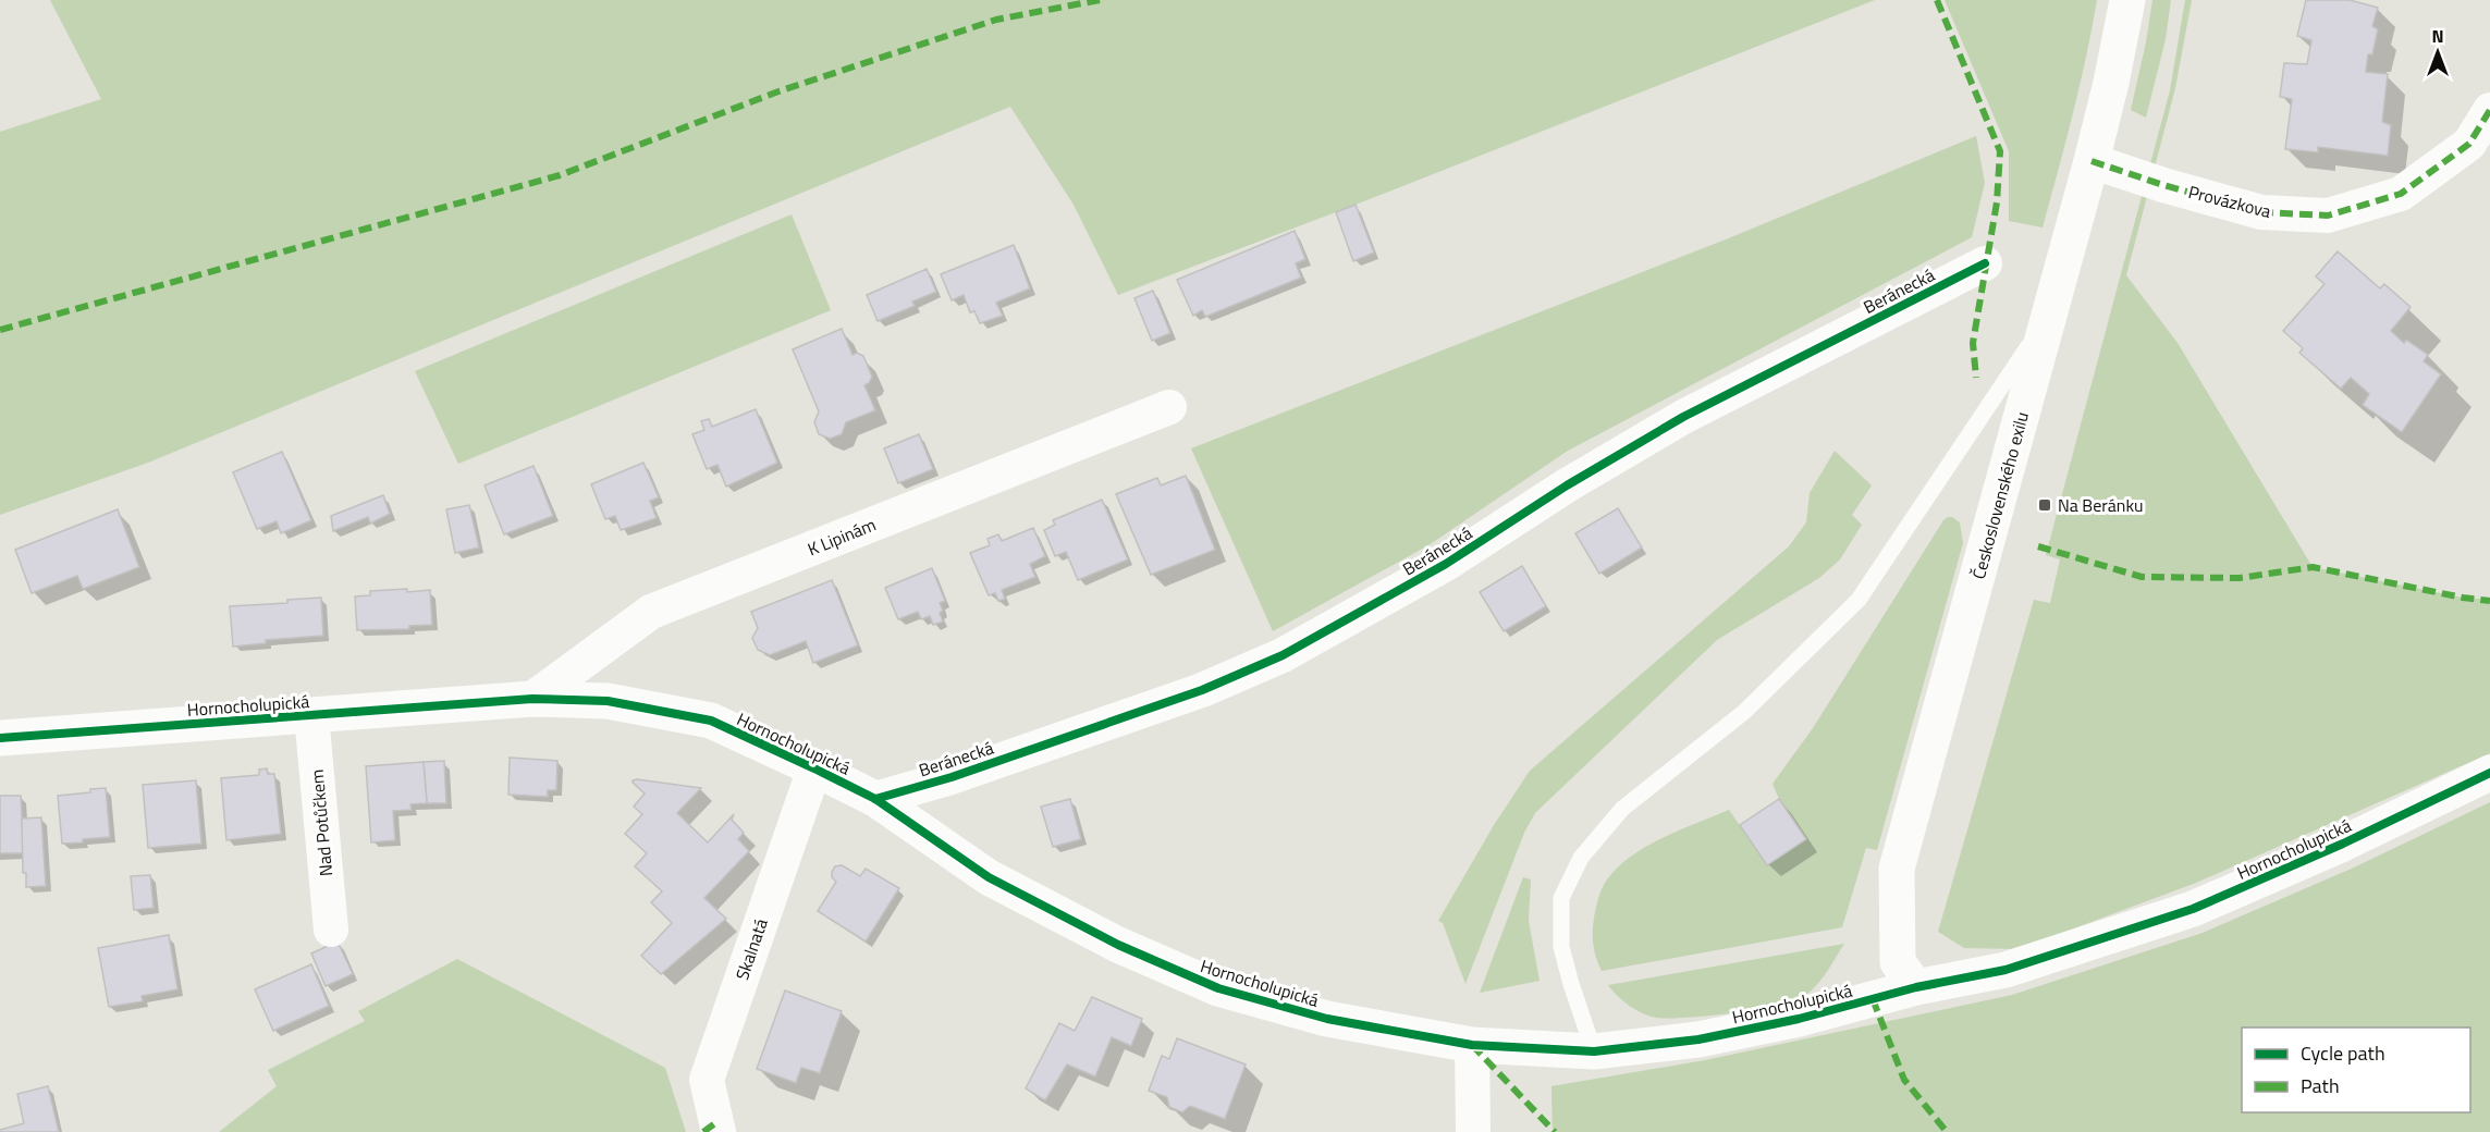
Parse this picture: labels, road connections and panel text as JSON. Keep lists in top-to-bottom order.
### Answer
{
  "streets": {
    "street": [
      "Provázkova",
      "Beránecká",
      "Československého exilu",
      "K Lipinám",
      "Hornocholupická",
      "Nad Potůčkem",
      "Skalnatá"
    ]
  },
  "crossings": [
    ["Provázkova", "Československého exilu"],
    ["Beránecká", "Hornocholupická"],
    ["Československého exilu", "Hornocholupická"],
    ["K Lipinám", "Hornocholupická"],
    ["Hornocholupická", "Nad Potůčkem"],
    ["Hornocholupická", "Skalnatá"]
  ],
  "places": {
    "transit": ["Na Beránku"]
  },
  "legend": ["Cycle path", "Path"],
  "north": "top"
}
